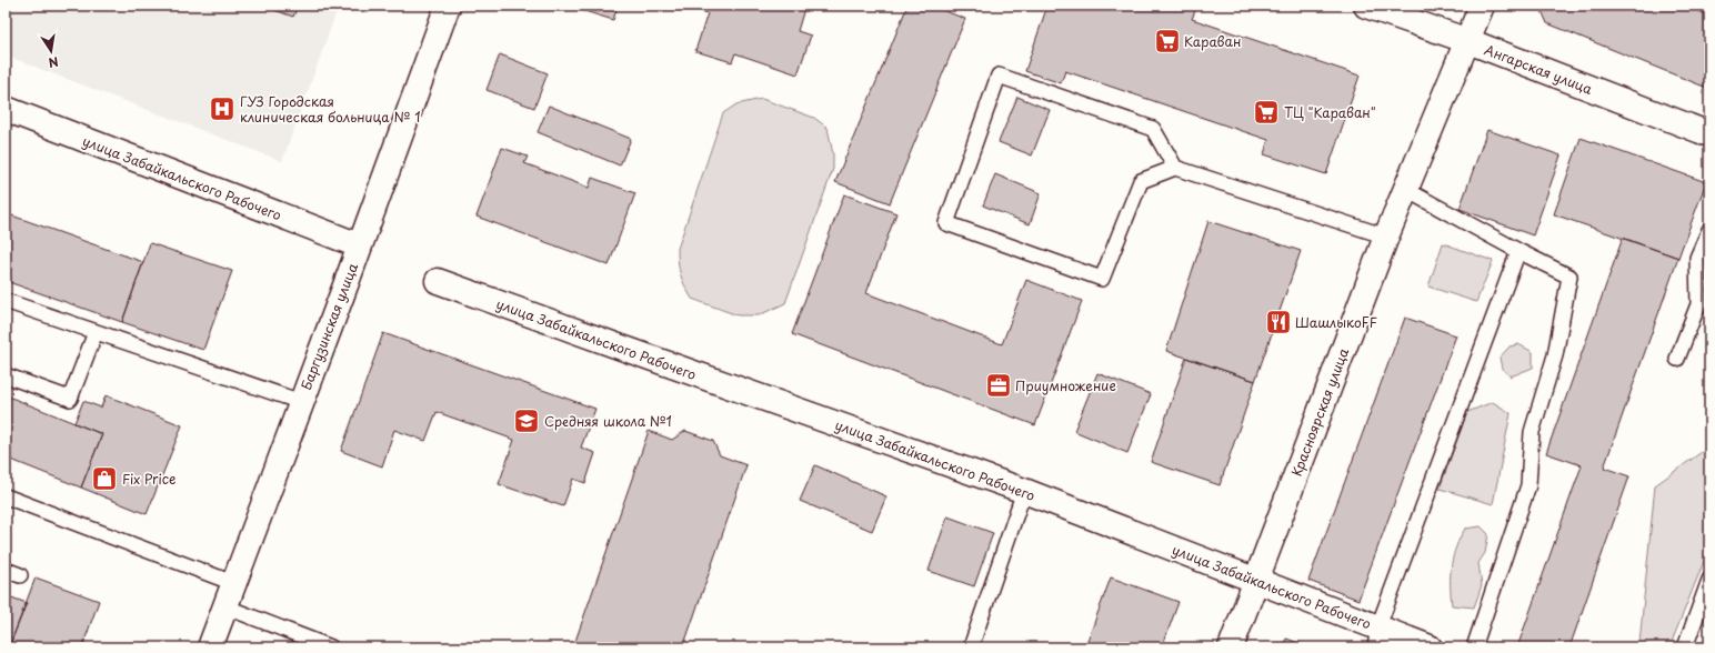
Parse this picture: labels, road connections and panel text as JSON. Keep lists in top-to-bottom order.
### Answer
{
  "streets": {
    "street": [
      "Ангарская улица",
      "улица Забайкальского Рабочего",
      "Баргузинская улица",
      "Красноярская улица"
    ]
  },
  "crossings": [
    ["Ангарская улица", "Красноярская улица"],
    ["улица Забайкальского Рабочего", "Баргузинская улица"],
    ["улица Забайкальского Рабочего", "Красноярская улица"]
  ],
  "places": {
    "supermarket": ["Караван", "ТЦ \"Караван\""],
    "hospital": ["ГУЗ Городская клиническая больница № 1"],
    "restaurant": ["ШашлыкоFF"],
    "office": ["Приумножение"],
    "school or university": ["Средняя школа №1"],
    "shop": ["Fix Price"]
  },
  "north": "bottom"
}
